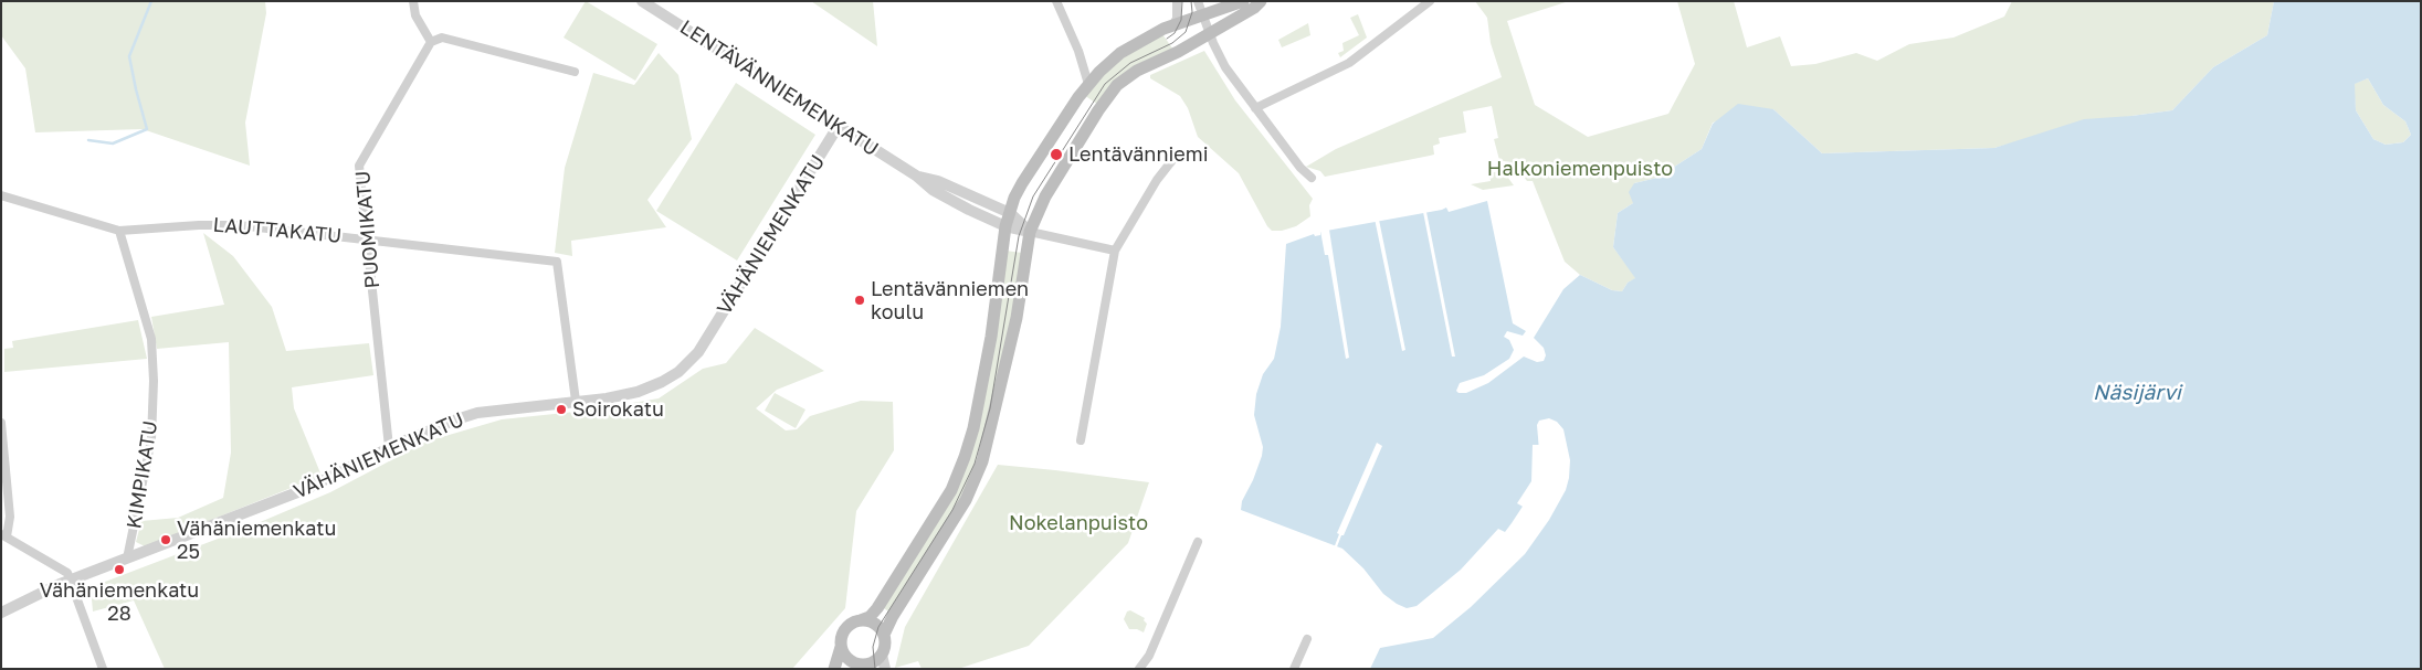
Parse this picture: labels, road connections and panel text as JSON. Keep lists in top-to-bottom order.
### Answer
{
  "streets": {
    "street": [
      "LENTÄVÄNNIEMENKATU",
      "PUOMIKATU",
      "LAUTTAKATU",
      "VÄHÄNIEMENKATU",
      "KIMPIKATU"
    ]
  },
  "crossings": [
    ["LENTÄVÄNNIEMENKATU", "VÄHÄNIEMENKATU"],
    ["PUOMIKATU", "LAUTTAKATU"],
    ["PUOMIKATU", "VÄHÄNIEMENKATU"],
    ["LAUTTAKATU", "VÄHÄNIEMENKATU"],
    ["LAUTTAKATU", "KIMPIKATU"],
    ["VÄHÄNIEMENKATU", "KIMPIKATU"]
  ],
  "water": ["Näsijärvi"],
  "parks": ["Halkoniemenpuisto", "Nokelanpuisto"],
  "places": [
    "Lentävänniemi",
    "Lentävänniemen koulu",
    "Soirokatu",
    "Vähäniemenkatu 25",
    "Vähäniemenkatu 28"
  ]
}
